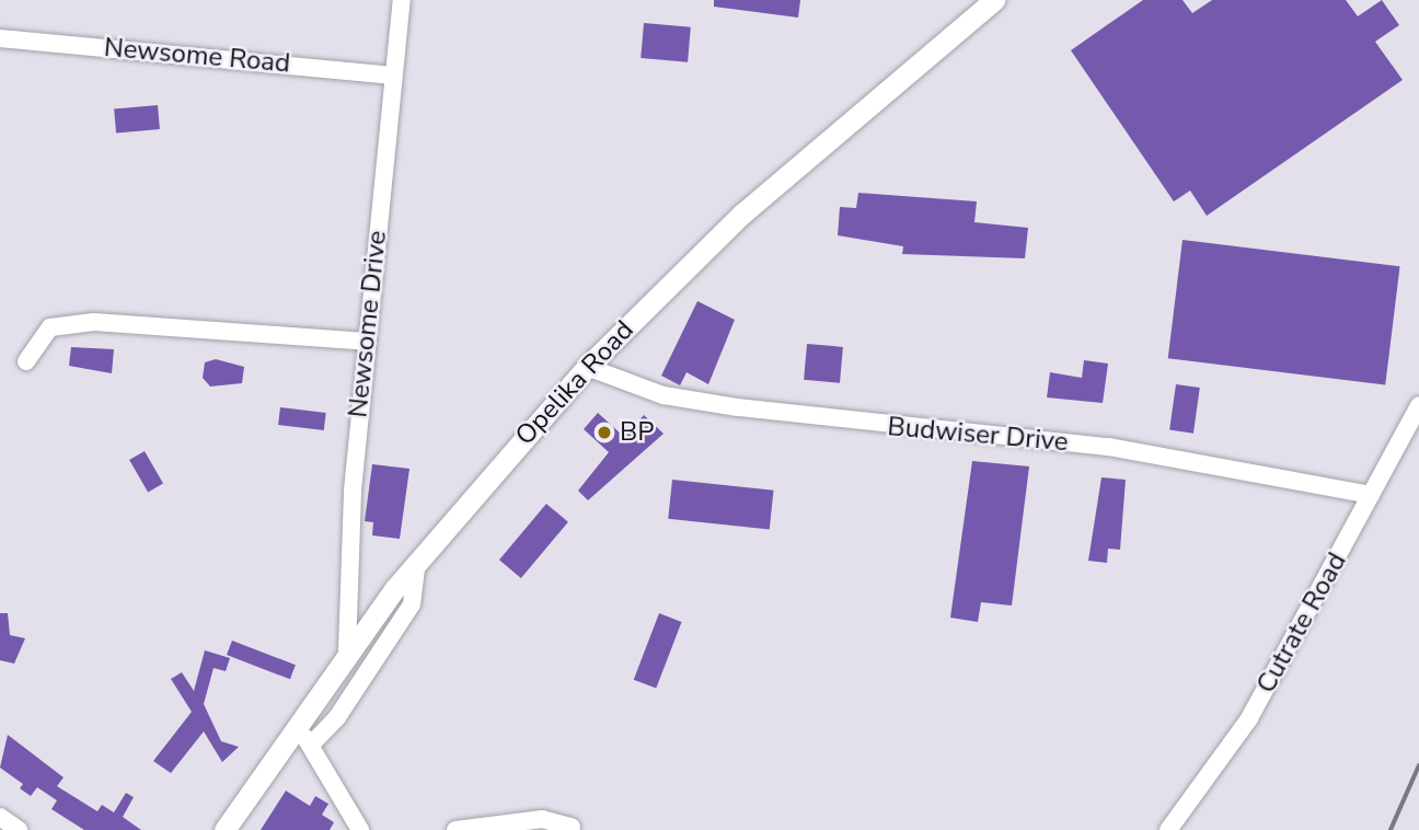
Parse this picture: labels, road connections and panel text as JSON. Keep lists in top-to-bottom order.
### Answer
{
  "streets": {
    "main road": ["Opelika Road"],
    "street": [
      "Newsome Road",
      "Newsome Drive",
      "Budwiser Drive",
      "Cutrate Road"
    ]
  },
  "crossings": [
    ["Newsome Road", "Newsome Drive"],
    ["Newsome Drive", "Opelika Road"],
    ["Opelika Road", "Budwiser Drive"],
    ["Budwiser Drive", "Cutrate Road"]
  ],
  "places": ["BP"]
}
